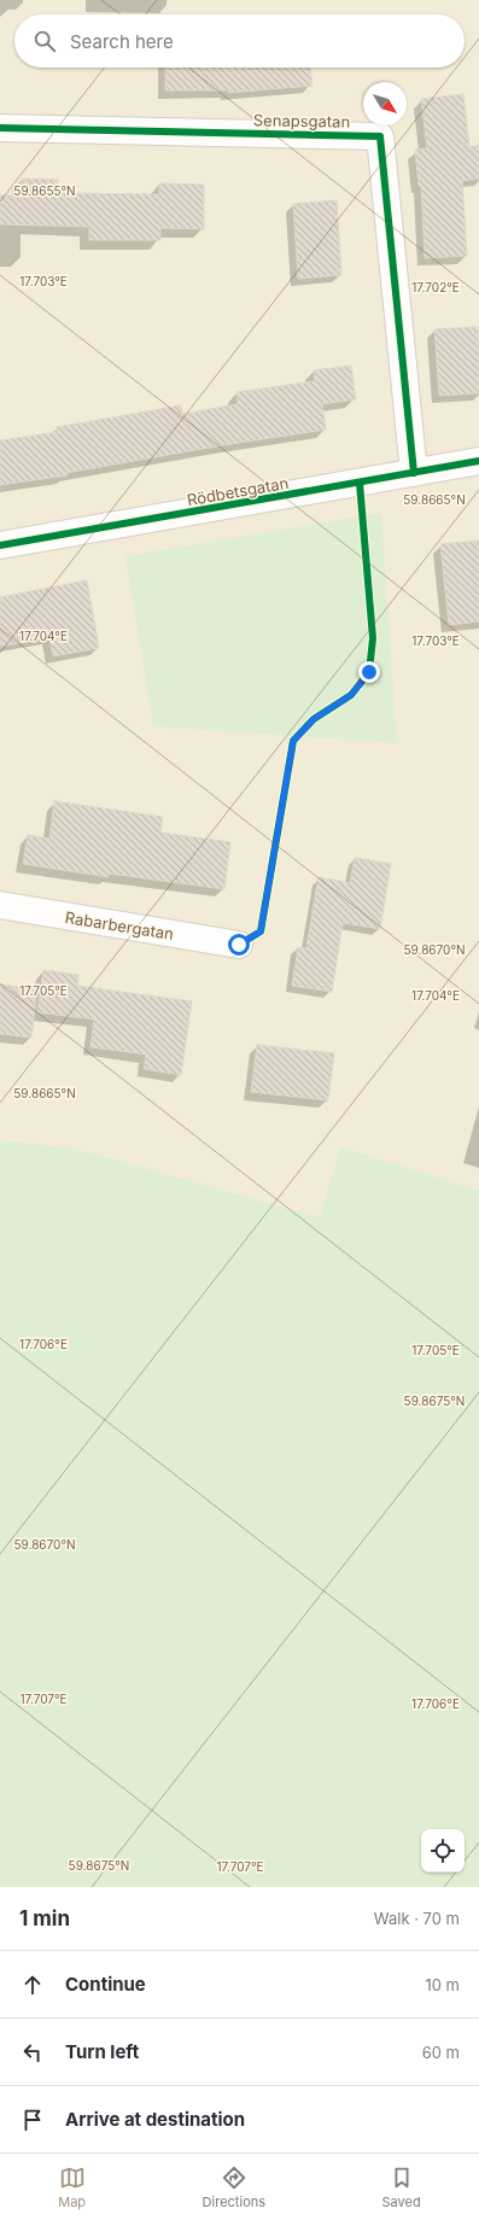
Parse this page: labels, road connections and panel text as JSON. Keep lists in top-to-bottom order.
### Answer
{
  "streets": {
    "street": ["Senapsgatan", "Rödbetsgatan", "Rabarbergatan"]
  },
  "crossings": [
    ["Senapsgatan", "Rödbetsgatan"]
  ],
  "north": "bottom right",
  "page": {
    "search": "Search here",
    "heading": ["1 min", "Walk · 70 m"],
    "list": [
      ["Continue", "10 m"],
      ["Turn left", "60 m"],
      "Arrive at destination"
    ],
    "nav": ["Map", "Directions", "Saved"]
  },
  "coordinates": [
    "59.8655°N",
    "17.703°E",
    "17.702°E",
    "59.8665°N",
    "17.704°E",
    "59.8670°N",
    "17.705°E",
    "17.706°E",
    "59.8675°N",
    "17.707°E"
  ]
}
